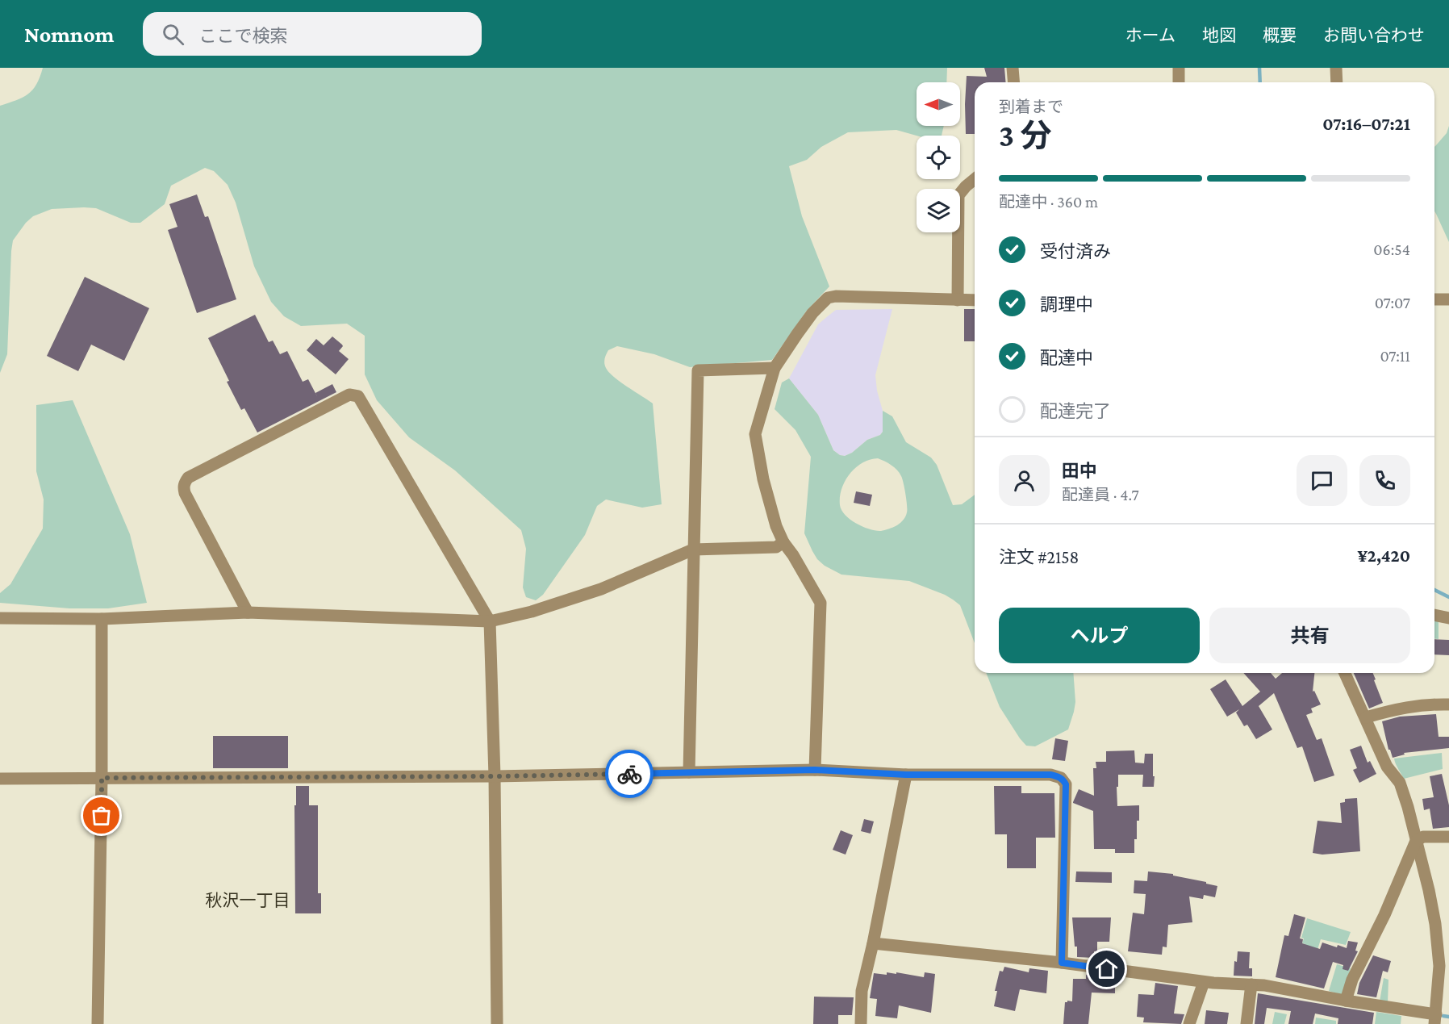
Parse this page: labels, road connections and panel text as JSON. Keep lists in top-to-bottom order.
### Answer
{
  "districts": ["秋沢一丁目"],
  "north": "left",
  "page": {
    "header": "Nomnom",
    "search": "ここで検索",
    "nav": [
      "ホーム",
      "地図",
      "概要",
      "お問い合わせ"
    ],
    "heading": ["3 分", "到着まで", "07:16–07:21"],
    "panel": [
      "田中",
      "配達員 · 4.7",
      "注文 #2158",
      "¥2,420"
    ],
    "bar": "配達中 · 360 m",
    "list": [
      ["受付済み", "06:54"],
      ["調理中", "07:07"],
      ["配達中", "07:11"],
      "配達完了"
    ],
    "buttons": ["ヘルプ", "共有"]
  }
}
